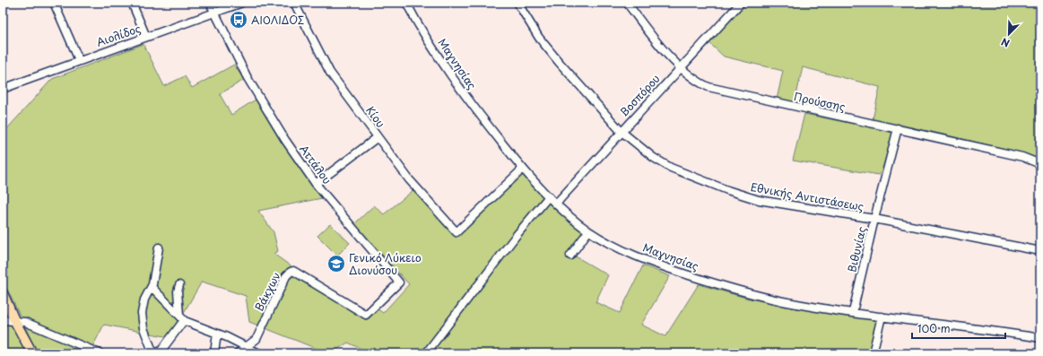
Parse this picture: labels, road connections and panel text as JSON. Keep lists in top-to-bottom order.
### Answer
{
  "streets": {
    "street": [
      "Αιολίδος",
      "Μαγνησίας",
      "Βοσπόρου",
      "Προύσσης",
      "Κίου",
      "Αττάλου",
      "Εθνικής Αντιστάσεως",
      "Βιθυνίας",
      "Βάκχων"
    ]
  },
  "crossings": [
    ["Αιολίδος", "Αττάλου"],
    ["Μαγνησίας", "Βοσπόρου"],
    ["Μαγνησίας", "Κίου"],
    ["Μαγνησίας", "Βιθυνίας"],
    ["Βοσπόρου", "Προύσσης"],
    ["Βοσπόρου", "Εθνικής Αντιστάσεως"],
    ["Προύσσης", "Βιθυνίας"],
    ["Αττάλου", "Βάκχων"],
    ["Εθνικής Αντιστάσεως", "Βιθυνίας"]
  ],
  "places": {
    "bus stop": ["ΑΙΟΛΙΔΟΣ"],
    "school or university": ["Γενικό Λύκειο Διονύσου"]
  },
  "scale_bar": "100 m",
  "north": "bottom left"
}
